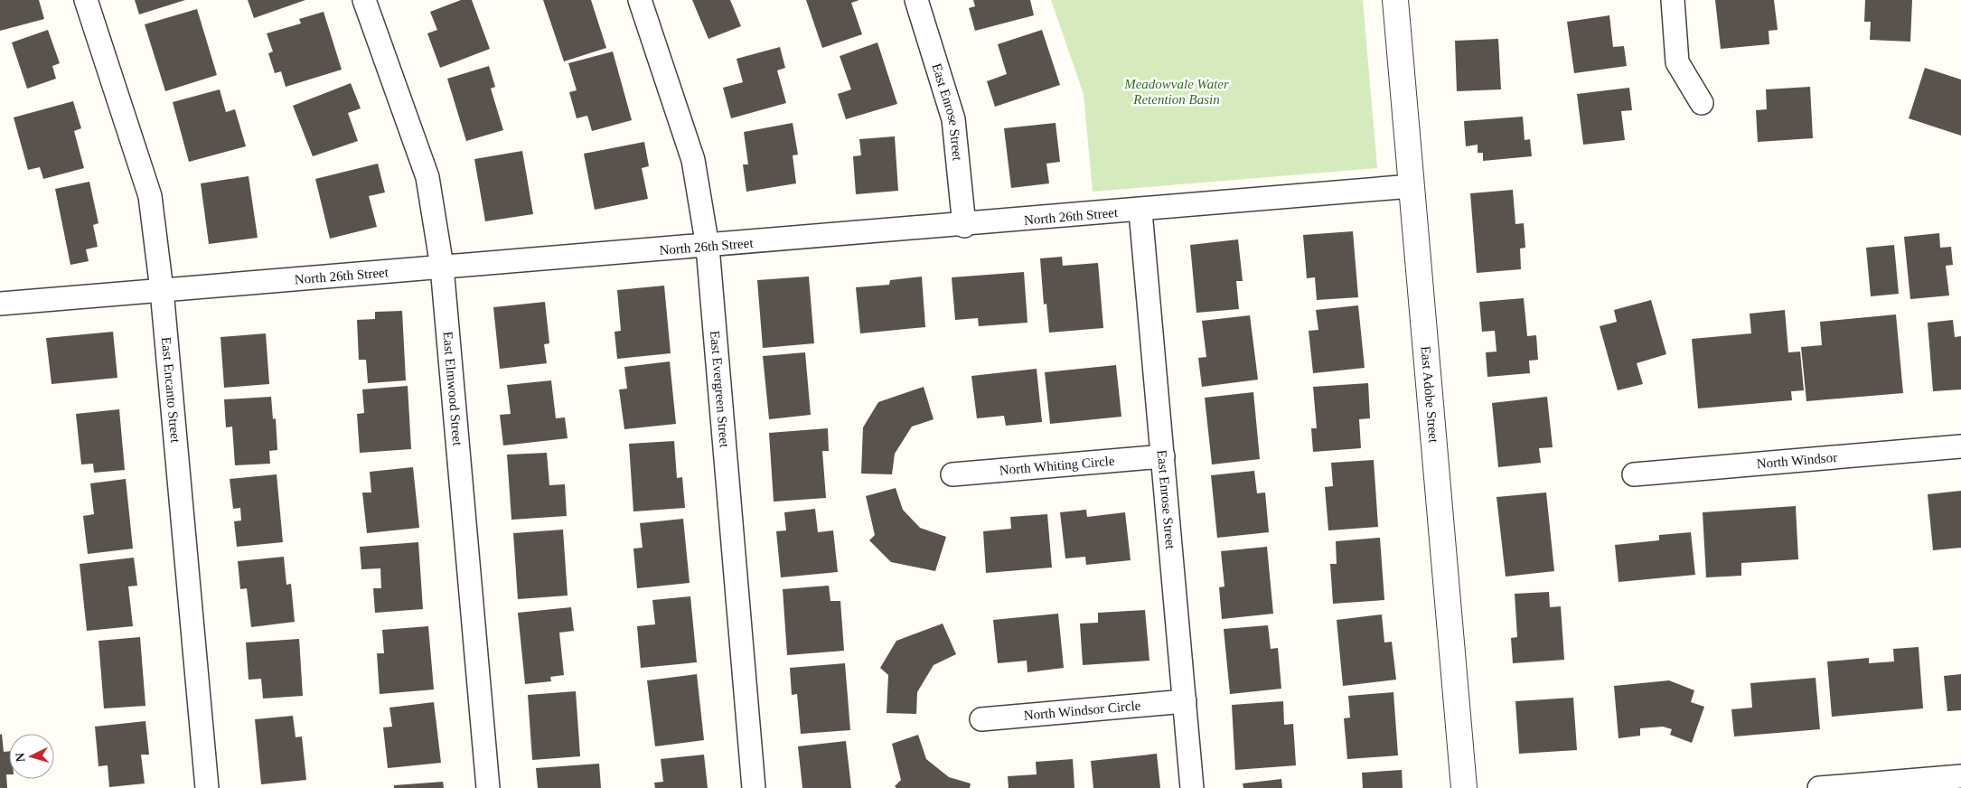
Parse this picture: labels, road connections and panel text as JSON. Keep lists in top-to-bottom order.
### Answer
{
  "streets": {
    "street": [
      "East Enrose Street",
      "North 26th Street",
      "East Elmwood Street",
      "East Encanto Street",
      "East Evergreen Street",
      "East Adobe Street",
      "North Windsor",
      "North Whiting Circle",
      "North Windsor Circle"
    ]
  },
  "crossings": [
    ["East Enrose Street", "North 26th Street"],
    ["East Enrose Street", "North Whiting Circle"],
    ["East Enrose Street", "North Windsor Circle"],
    ["North 26th Street", "East Elmwood Street"],
    ["North 26th Street", "East Encanto Street"],
    ["North 26th Street", "East Evergreen Street"],
    ["North 26th Street", "East Adobe Street"]
  ],
  "parks": ["Meadowvale Water Retention Basin"],
  "north": "left"
}
